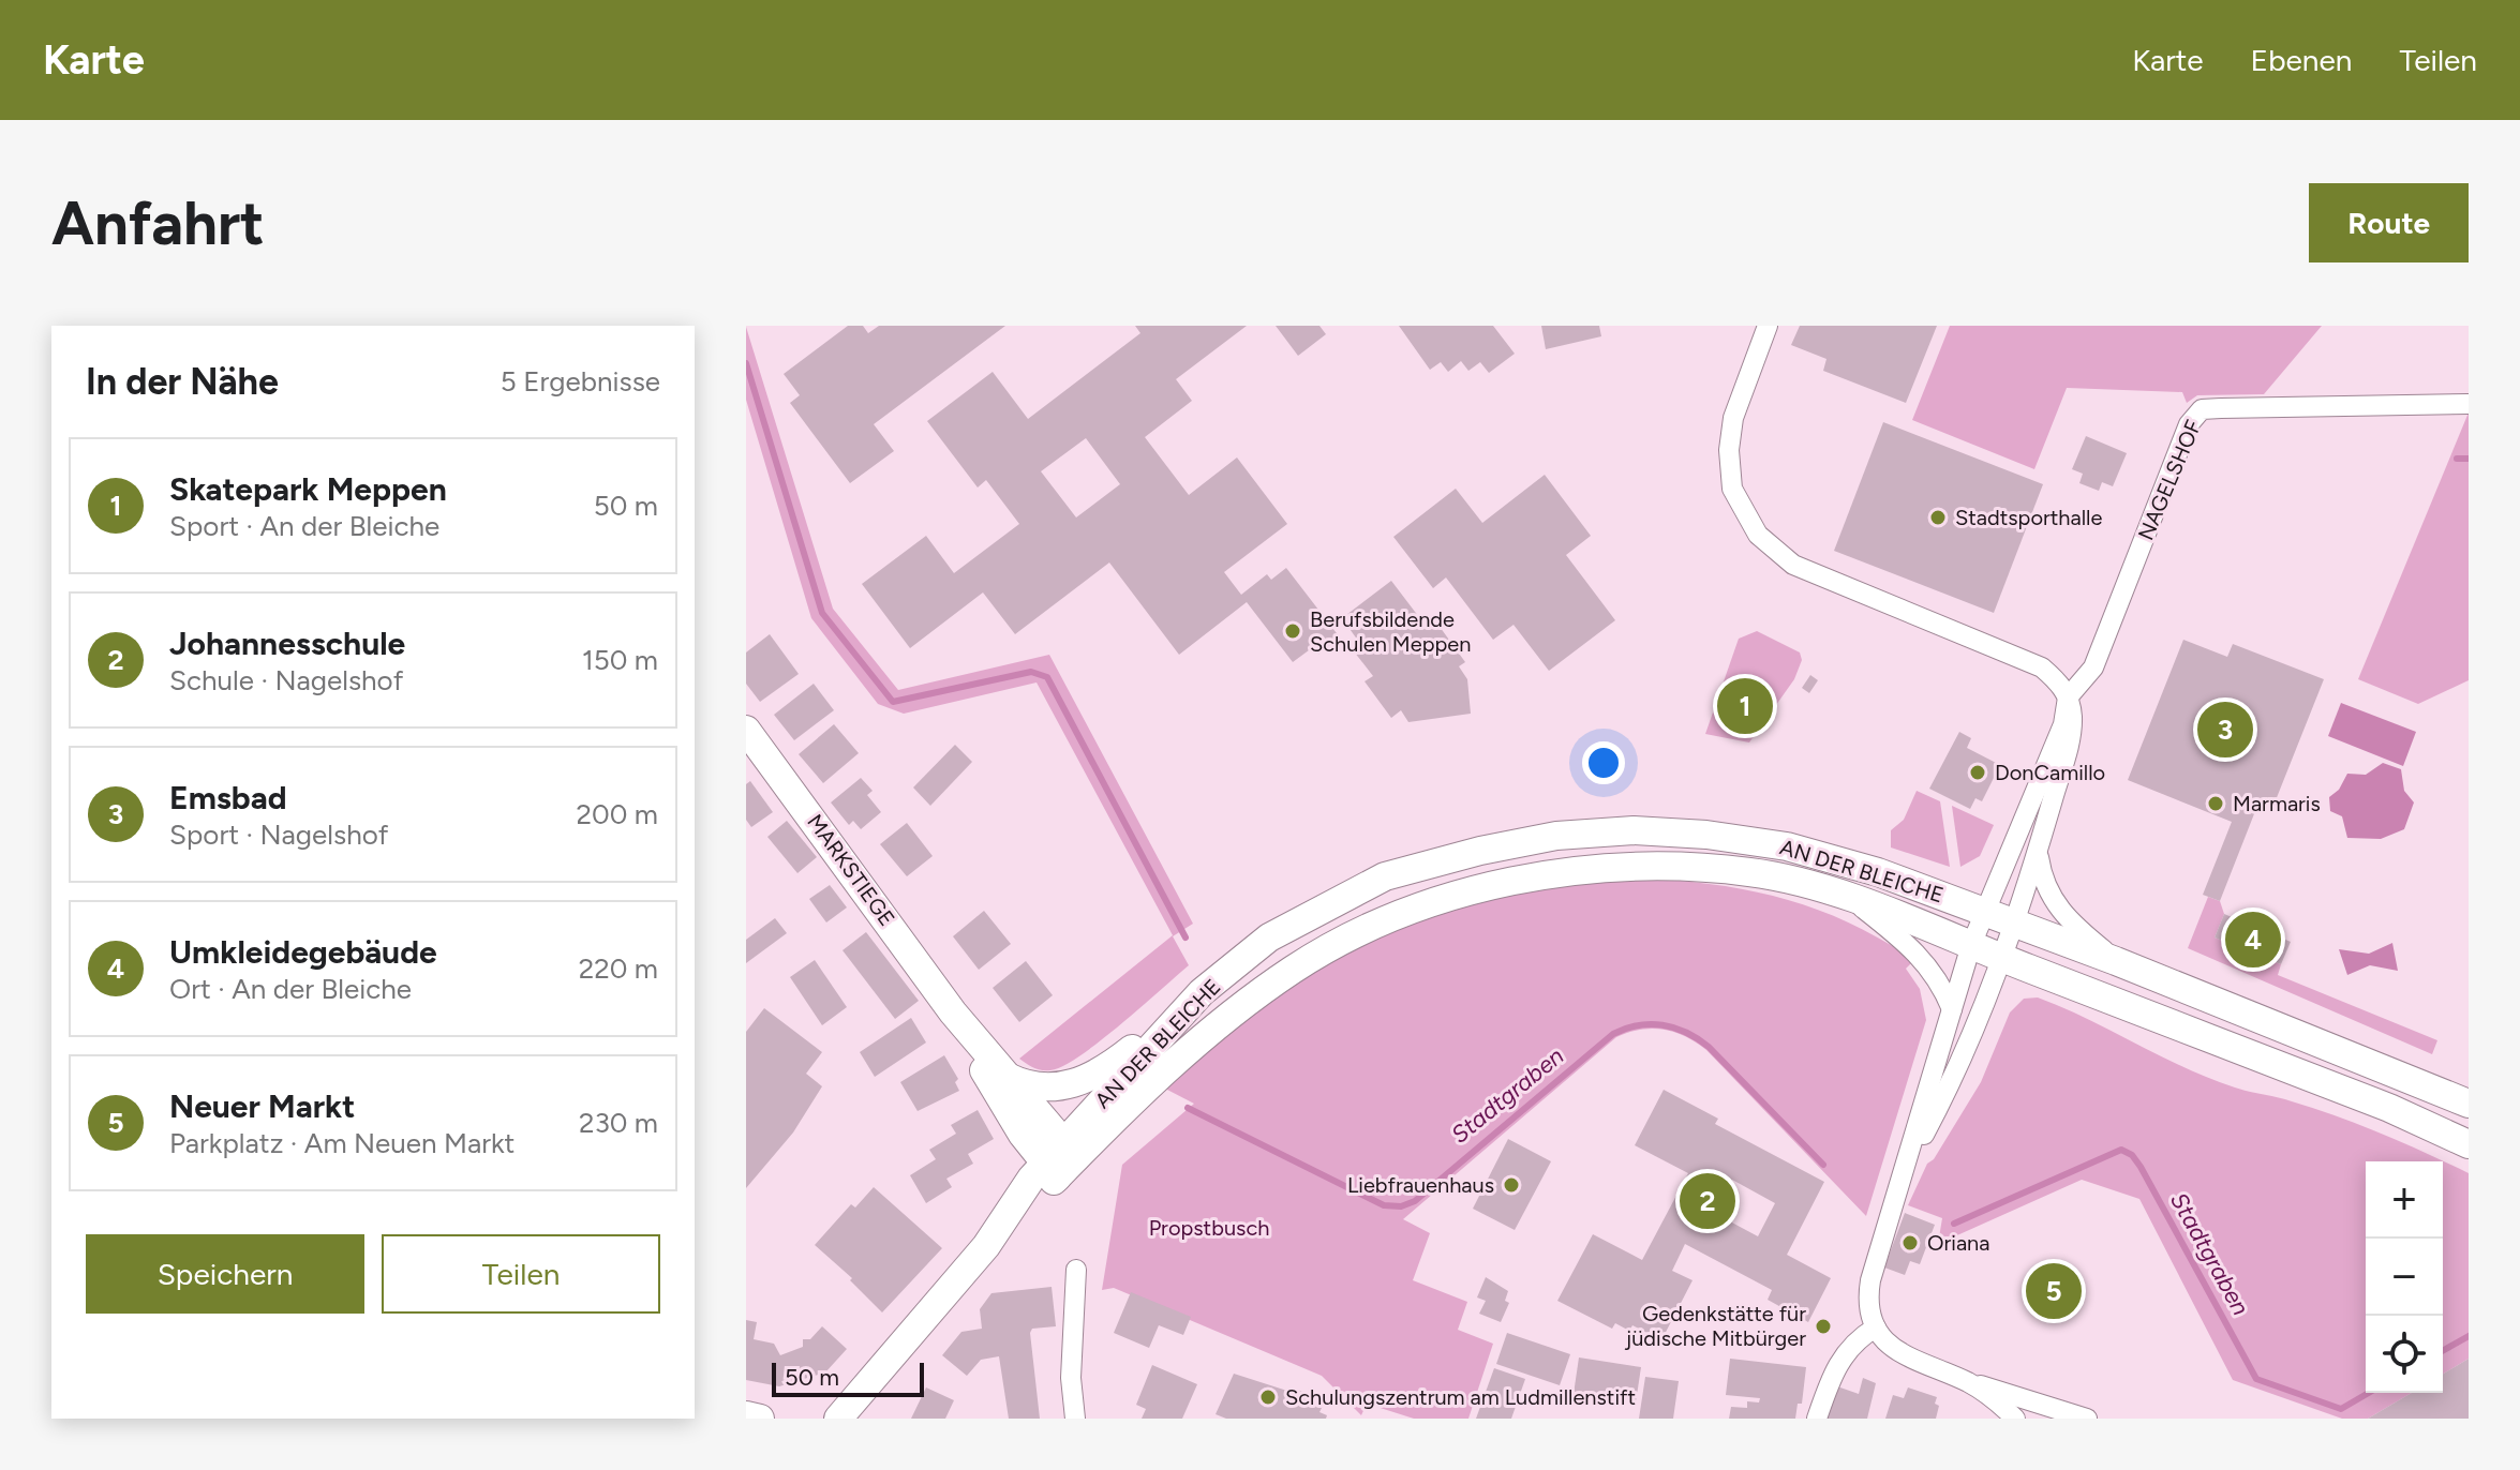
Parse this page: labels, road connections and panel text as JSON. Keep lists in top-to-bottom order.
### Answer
{
  "streets": {
    "street": ["NAGELSHOF", "MARKSTIEGE", "AN DER BLEICHE"]
  },
  "crossings": [
    ["NAGELSHOF", "AN DER BLEICHE"],
    ["MARKSTIEGE", "AN DER BLEICHE"]
  ],
  "water": ["Stadtgraben"],
  "parks": ["Propstbusch"],
  "places": [
    "Stadtsporthalle",
    "Berufsbildende Schulen Meppen",
    "DonCamillo",
    "Marmaris",
    "Liebfrauenhaus",
    "Oriana",
    "Gedenkstätte für jüdische Mitbürger",
    "Schulungszentrum am Ludmillenstift"
  ],
  "scale_bar": "50 m",
  "page": {
    "header": "Karte",
    "nav": ["Karte", "Ebenen", "Teilen"],
    "buttons": [
      "Route",
      ["Speichern", "Teilen"]
    ],
    "title": "Anfahrt",
    "heading": ["In der Nähe", "5 Ergebnisse"],
    "list": [
      {
        "mark": "1",
        "name": "Skatepark Meppen",
        "note": "Sport · An der Bleiche",
        "value": "50 m"
      },
      {
        "mark": "2",
        "name": "Johannesschule",
        "note": "Schule · Nagelshof",
        "value": "150 m"
      },
      {
        "mark": "3",
        "name": "Emsbad",
        "note": "Sport · Nagelshof",
        "value": "200 m"
      },
      {
        "mark": "4",
        "name": "Umkleidegebäude",
        "note": "Ort · An der Bleiche",
        "value": "220 m"
      },
      {
        "mark": "5",
        "name": "Neuer Markt",
        "note": "Parkplatz · Am Neuen Markt",
        "value": "230 m"
      }
    ],
    "pins": [
      "1",
      "3",
      "4",
      "2",
      "5"
    ],
    "map_buttons": ["+", "−"],
    "scale": "50 m"
  }
}
